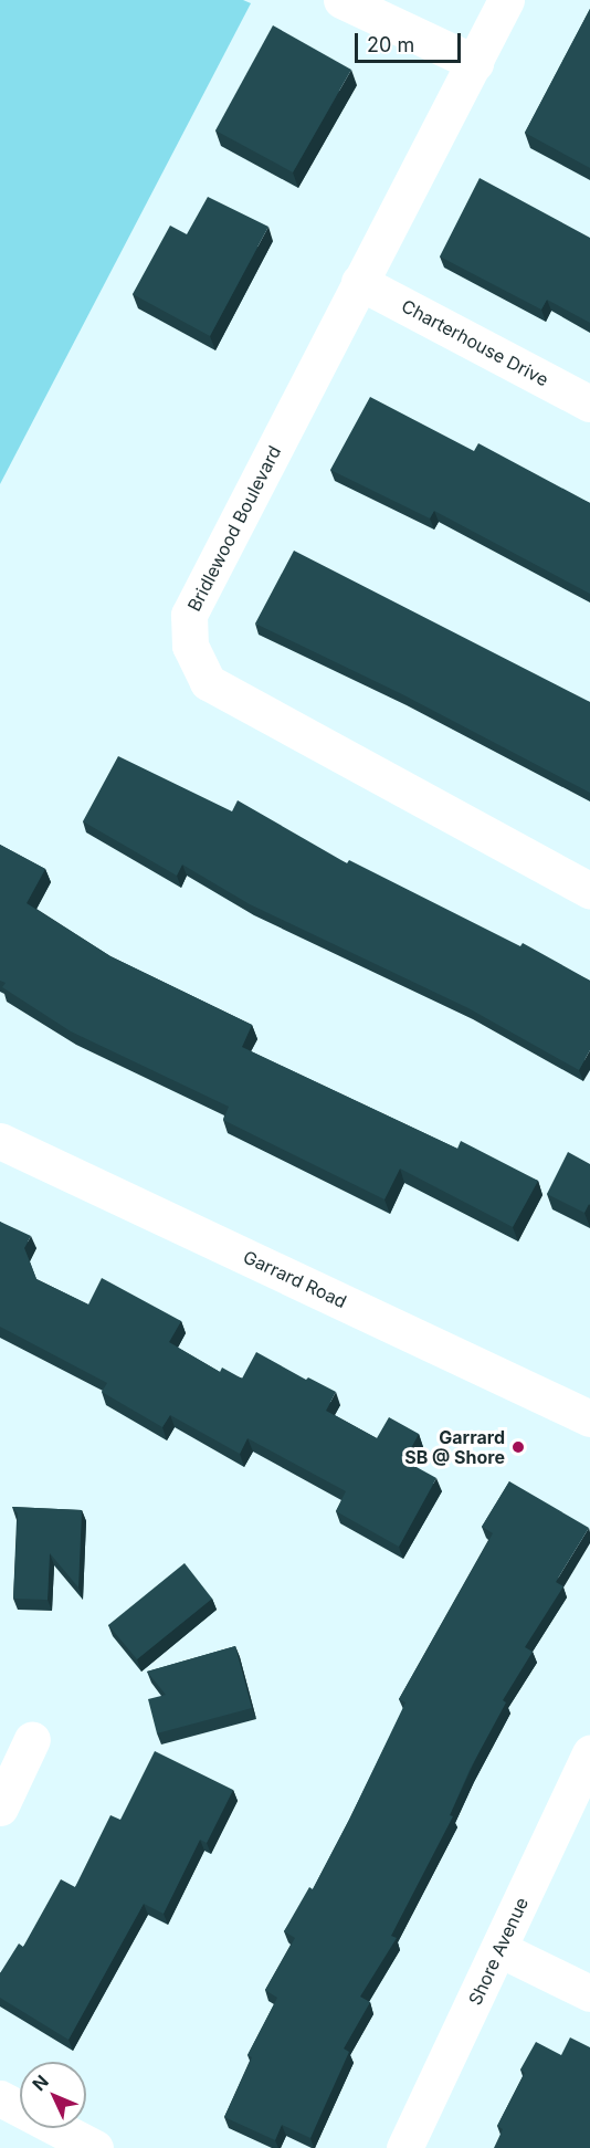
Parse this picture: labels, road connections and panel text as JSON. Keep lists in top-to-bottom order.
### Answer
{
  "streets": {
    "street": [
      "Charterhouse Drive",
      "Bridlewood Boulevard",
      "Garrard Road",
      "Shore Avenue"
    ]
  },
  "crossings": [
    ["Charterhouse Drive", "Bridlewood Boulevard"]
  ],
  "places": ["Garrard SB @ Shore"],
  "scale_bar": "20 m",
  "north": "top left"
}
